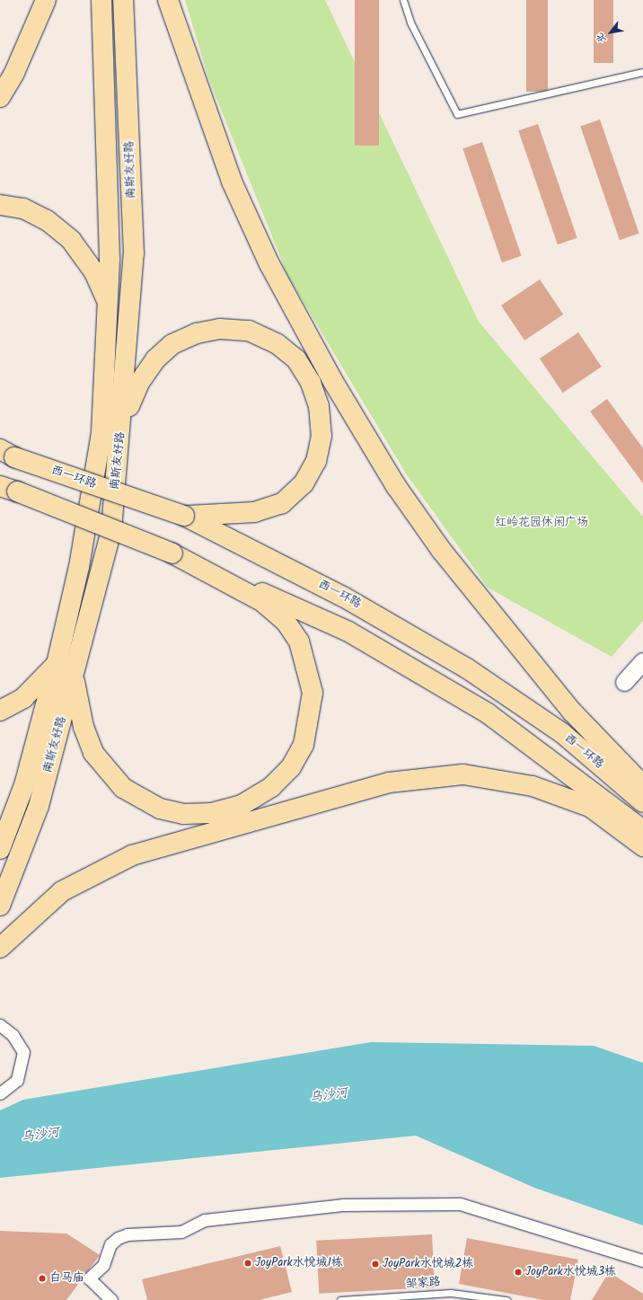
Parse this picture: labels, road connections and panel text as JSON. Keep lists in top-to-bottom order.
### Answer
{
  "streets": {
    "highway": ["南斯友好路", "西一环路"],
    "lane": ["邹家路"]
  },
  "water": ["乌沙河"],
  "parks": ["红岭花园休闲广场"],
  "places": [
    "JoyPark水悦城1栋",
    "JoyPark水悦城2栋",
    "JoyPark水悦城3栋",
    "白马庙"
  ],
  "north": "bottom left"
}
